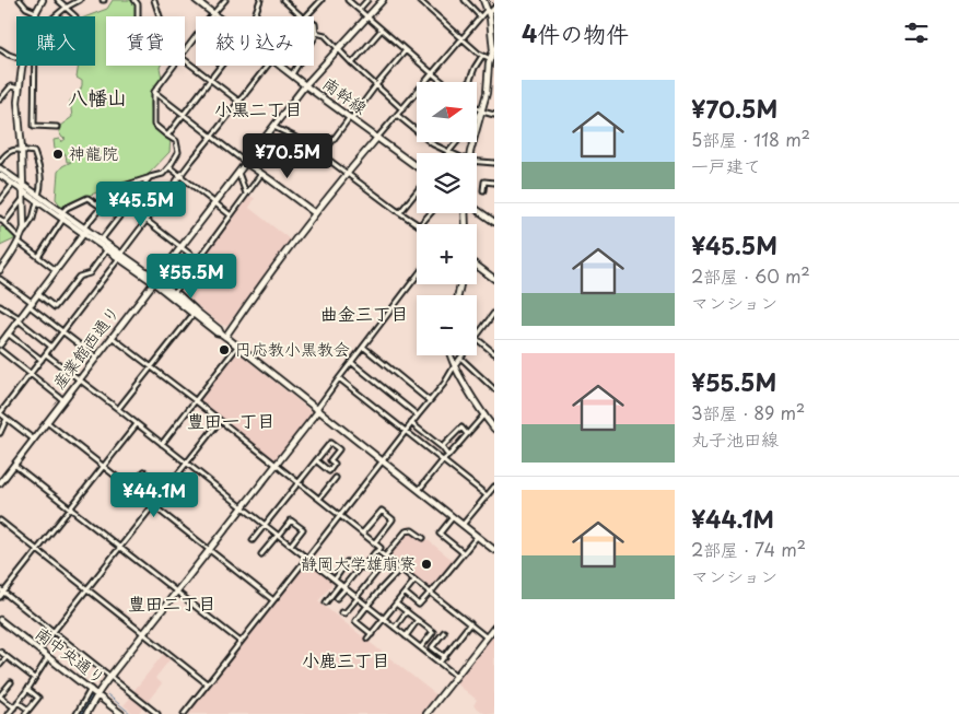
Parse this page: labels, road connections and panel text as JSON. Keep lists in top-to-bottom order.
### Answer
{
  "streets": {
    "street": ["南幹線", "産業館西通り", "南中央通り"]
  },
  "crossings": [
    ["南幹線", "産業館西通り"]
  ],
  "districts": [
    "八幡山",
    "小黒二丁目",
    "曲金三丁目",
    "豊田一丁目",
    "豊田二丁目",
    "小鹿三丁目"
  ],
  "places": ["神龍院", "円応教小黒教会", "静岡大学雄萠寮"],
  "north": "right",
  "page": {
    "heading": "4件の物件",
    "chip": ["購入", "賃貸", "絞り込み"],
    "list": [
      {
        "name": "¥70.5M",
        "note": "5部屋 · 118 m² · 一戸建て"
      },
      {
        "name": "¥45.5M",
        "note": "2部屋 · 60 m² · マンション"
      },
      {
        "name": "¥55.5M",
        "note": "3部屋 · 89 m² · 丸子池田線"
      },
      {
        "name": "¥44.1M",
        "note": "2部屋 · 74 m² · マンション"
      }
    ],
    "map_buttons": ["+", "−"],
    "price": [
      "¥70.5M",
      "¥45.5M",
      "¥55.5M",
      "¥44.1M"
    ]
  }
}
